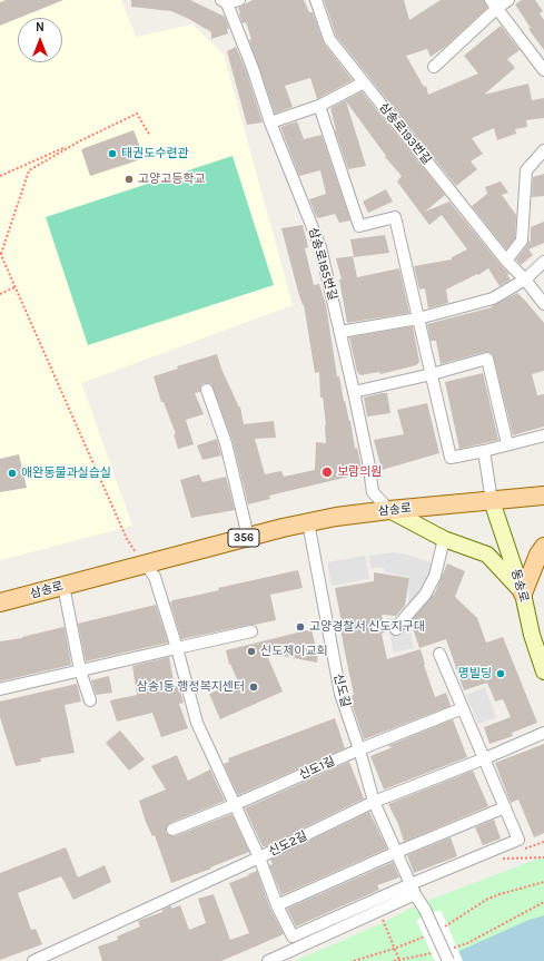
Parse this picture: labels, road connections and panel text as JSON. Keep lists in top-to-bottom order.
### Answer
{
  "streets": {
    "main road": ["삼송로", "356", "동송로"],
    "street": [
      "삼송로193번길",
      "삼송로185번길",
      "신도길",
      "신도1길",
      "신도2길"
    ]
  },
  "crossings": [
    ["삼송로185번길", "삼송로"],
    ["삼송로", "356"],
    ["삼송로", "동송로"],
    ["삼송로", "신도길"],
    ["356", "동송로"],
    ["신도길", "신도1길"],
    ["신도길", "신도2길"]
  ],
  "places": [
    "태권도수련관",
    "고양고등학교",
    "보람의원",
    "애완동물과실습실",
    "고양경찰서 신도지구대",
    "신도제이교회",
    "명빌딩",
    "삼송1동 행정복지센터"
  ],
  "north": "top"
}
